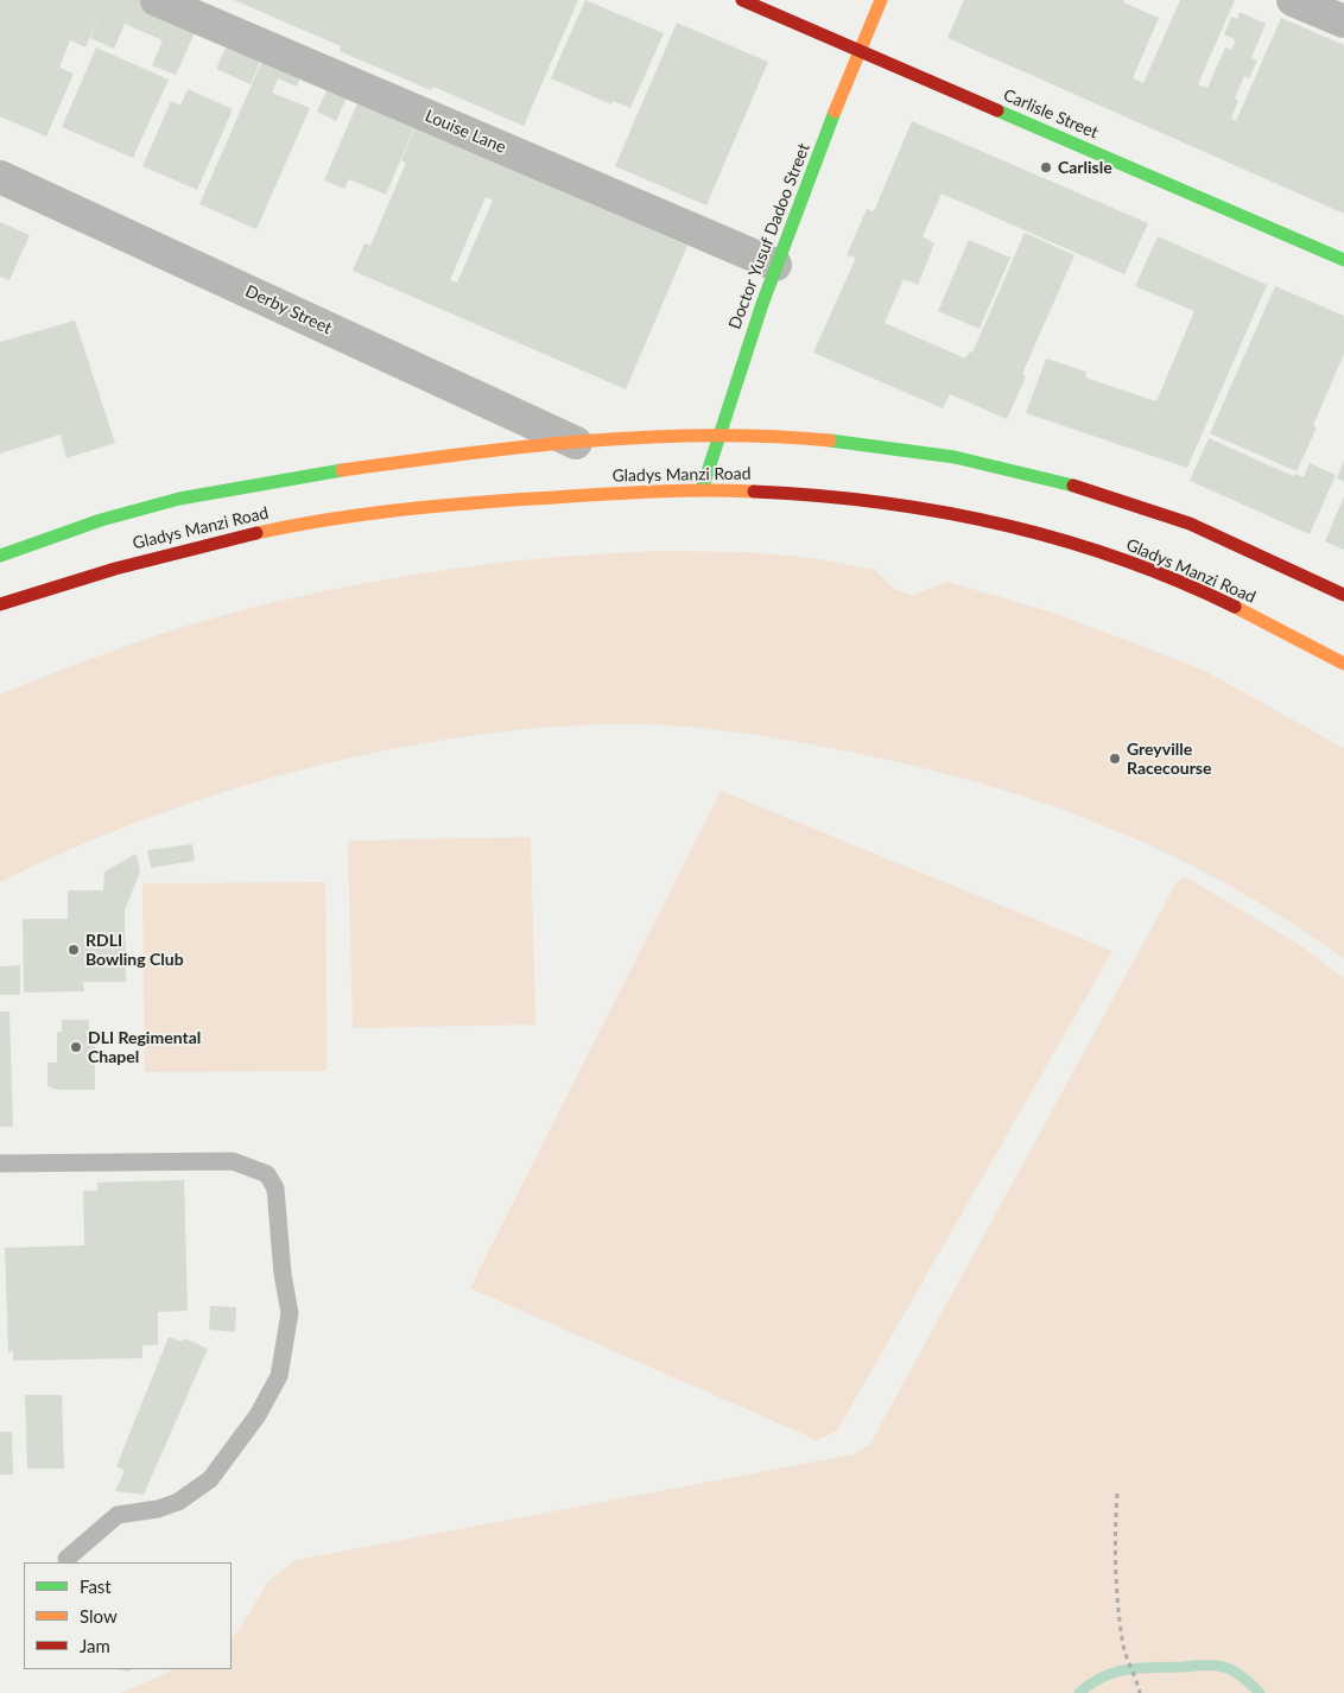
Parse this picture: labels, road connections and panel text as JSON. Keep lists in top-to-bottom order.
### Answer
{
  "streets": {
    "main road": ["Carlisle Street", "Doctor Yusuf Dadoo Street", "Gladys Manzi Road"],
    "street": ["Louise Lane", "Derby Street"]
  },
  "crossings": [
    ["Carlisle Street", "Doctor Yusuf Dadoo Street"],
    ["Louise Lane", "Doctor Yusuf Dadoo Street"],
    ["Doctor Yusuf Dadoo Street", "Gladys Manzi Road"],
    ["Derby Street", "Gladys Manzi Road"]
  ],
  "places": [
    "Carlisle",
    "Greyville Racecourse",
    "RDLI Bowling Club",
    "DLI Regimental Chapel"
  ],
  "legend": ["Fast", "Slow", "Jam"]
}
